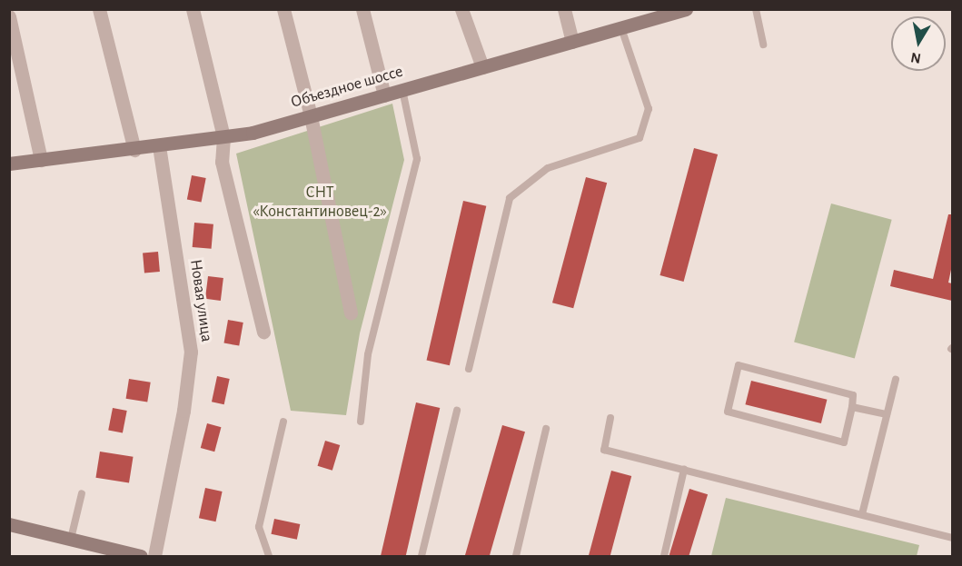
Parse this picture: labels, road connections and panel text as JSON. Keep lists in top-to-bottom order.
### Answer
{
  "streets": {
    "main road": ["Объездное шоссе"],
    "street": ["Новая улица"]
  },
  "crossings": [
    ["Объездное шоссе", "Новая улица"]
  ],
  "parks": ["СНТ «Константиновец-2»"],
  "north": "bottom"
}
